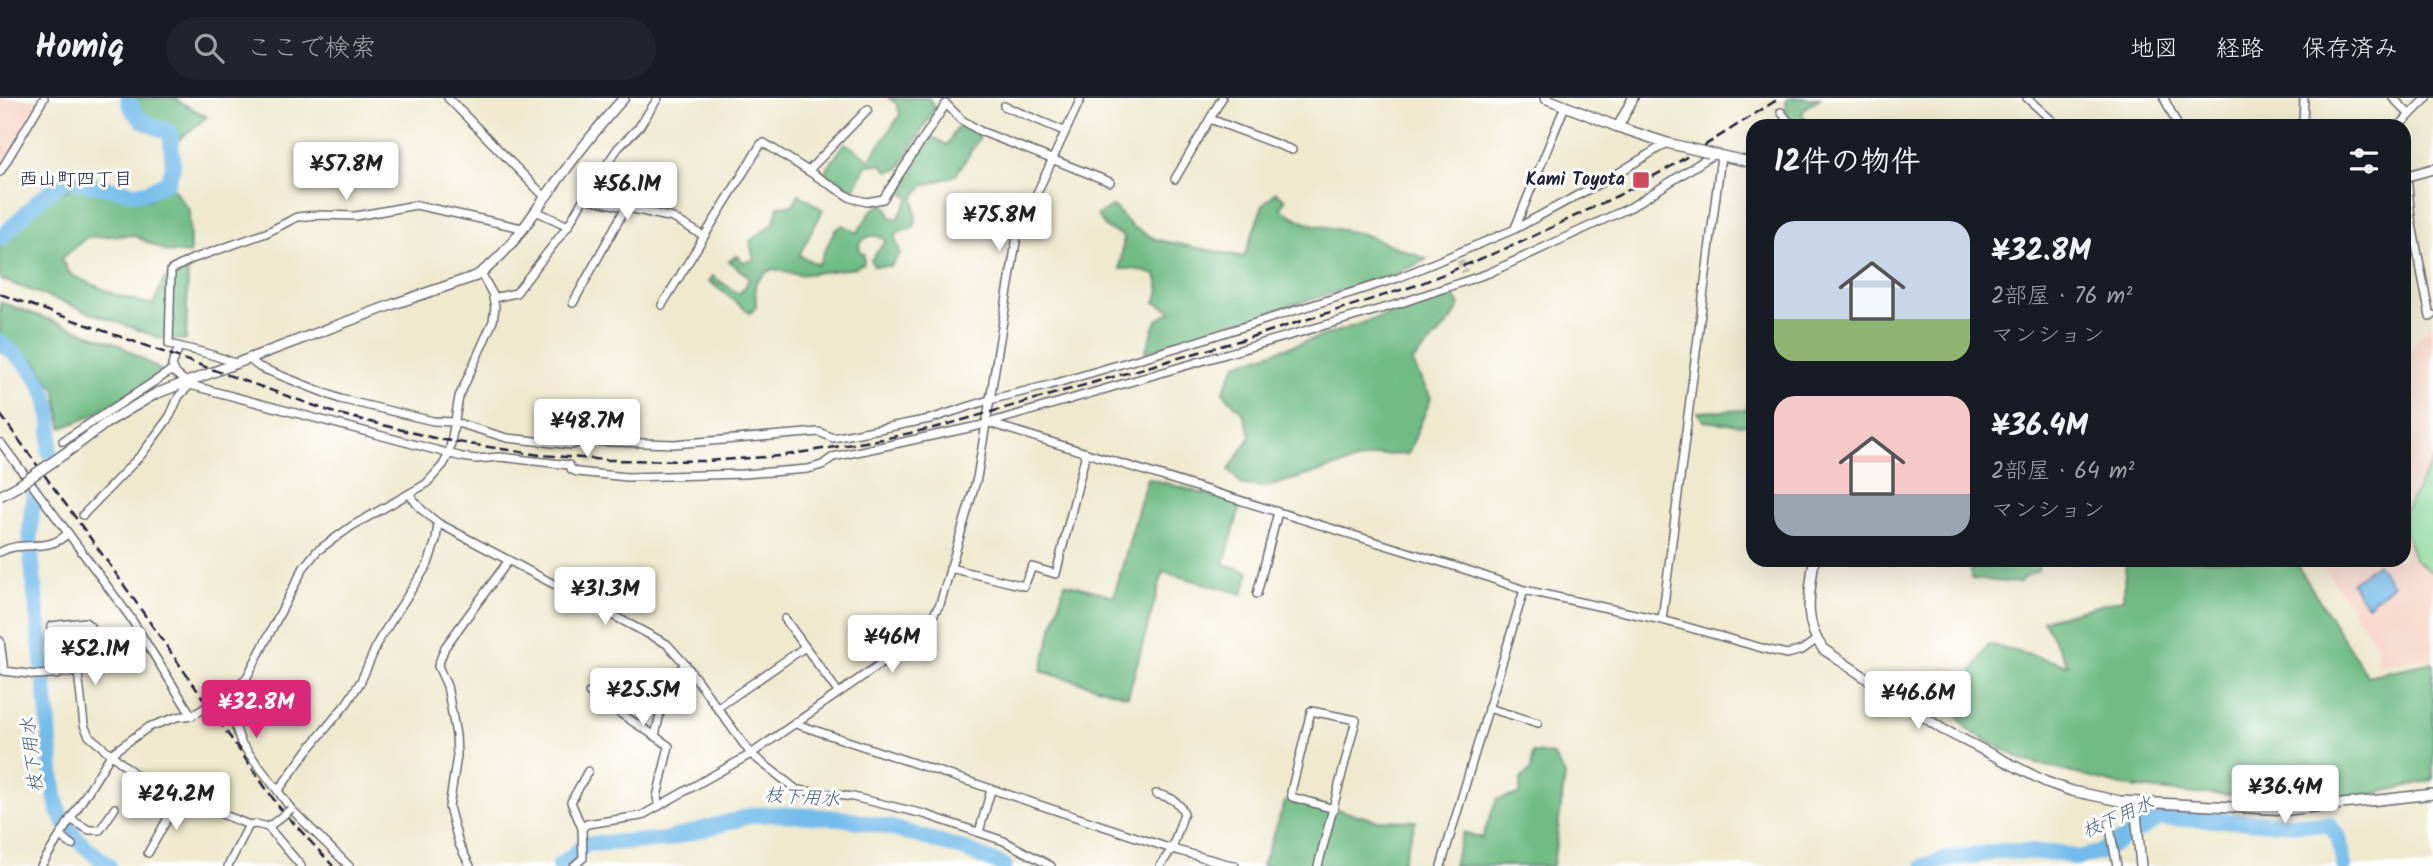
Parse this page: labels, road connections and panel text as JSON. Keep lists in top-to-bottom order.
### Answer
{
  "districts": ["西山町四丁目"],
  "water": ["枝下用水"],
  "places": {
    "transit": ["Kami Toyota"]
  },
  "page": {
    "header": "Homiq",
    "search": "ここで検索",
    "nav": ["地図", "経路", "保存済み"],
    "heading": "12件の物件",
    "price": [
      "¥57.8M",
      "¥56.1M",
      "¥75.8M",
      "¥48.7M",
      "¥31.3M",
      "¥46M",
      "¥52.1M",
      "¥25.5M",
      "¥46.6M",
      "¥32.8M",
      "¥36.4M",
      "¥24.2M"
    ],
    "list": [
      {
        "name": "¥32.8M",
        "note": "2部屋 · 76 m² · マンション"
      },
      {
        "name": "¥36.4M",
        "note": "2部屋 · 64 m² · マンション"
      }
    ]
  }
}
